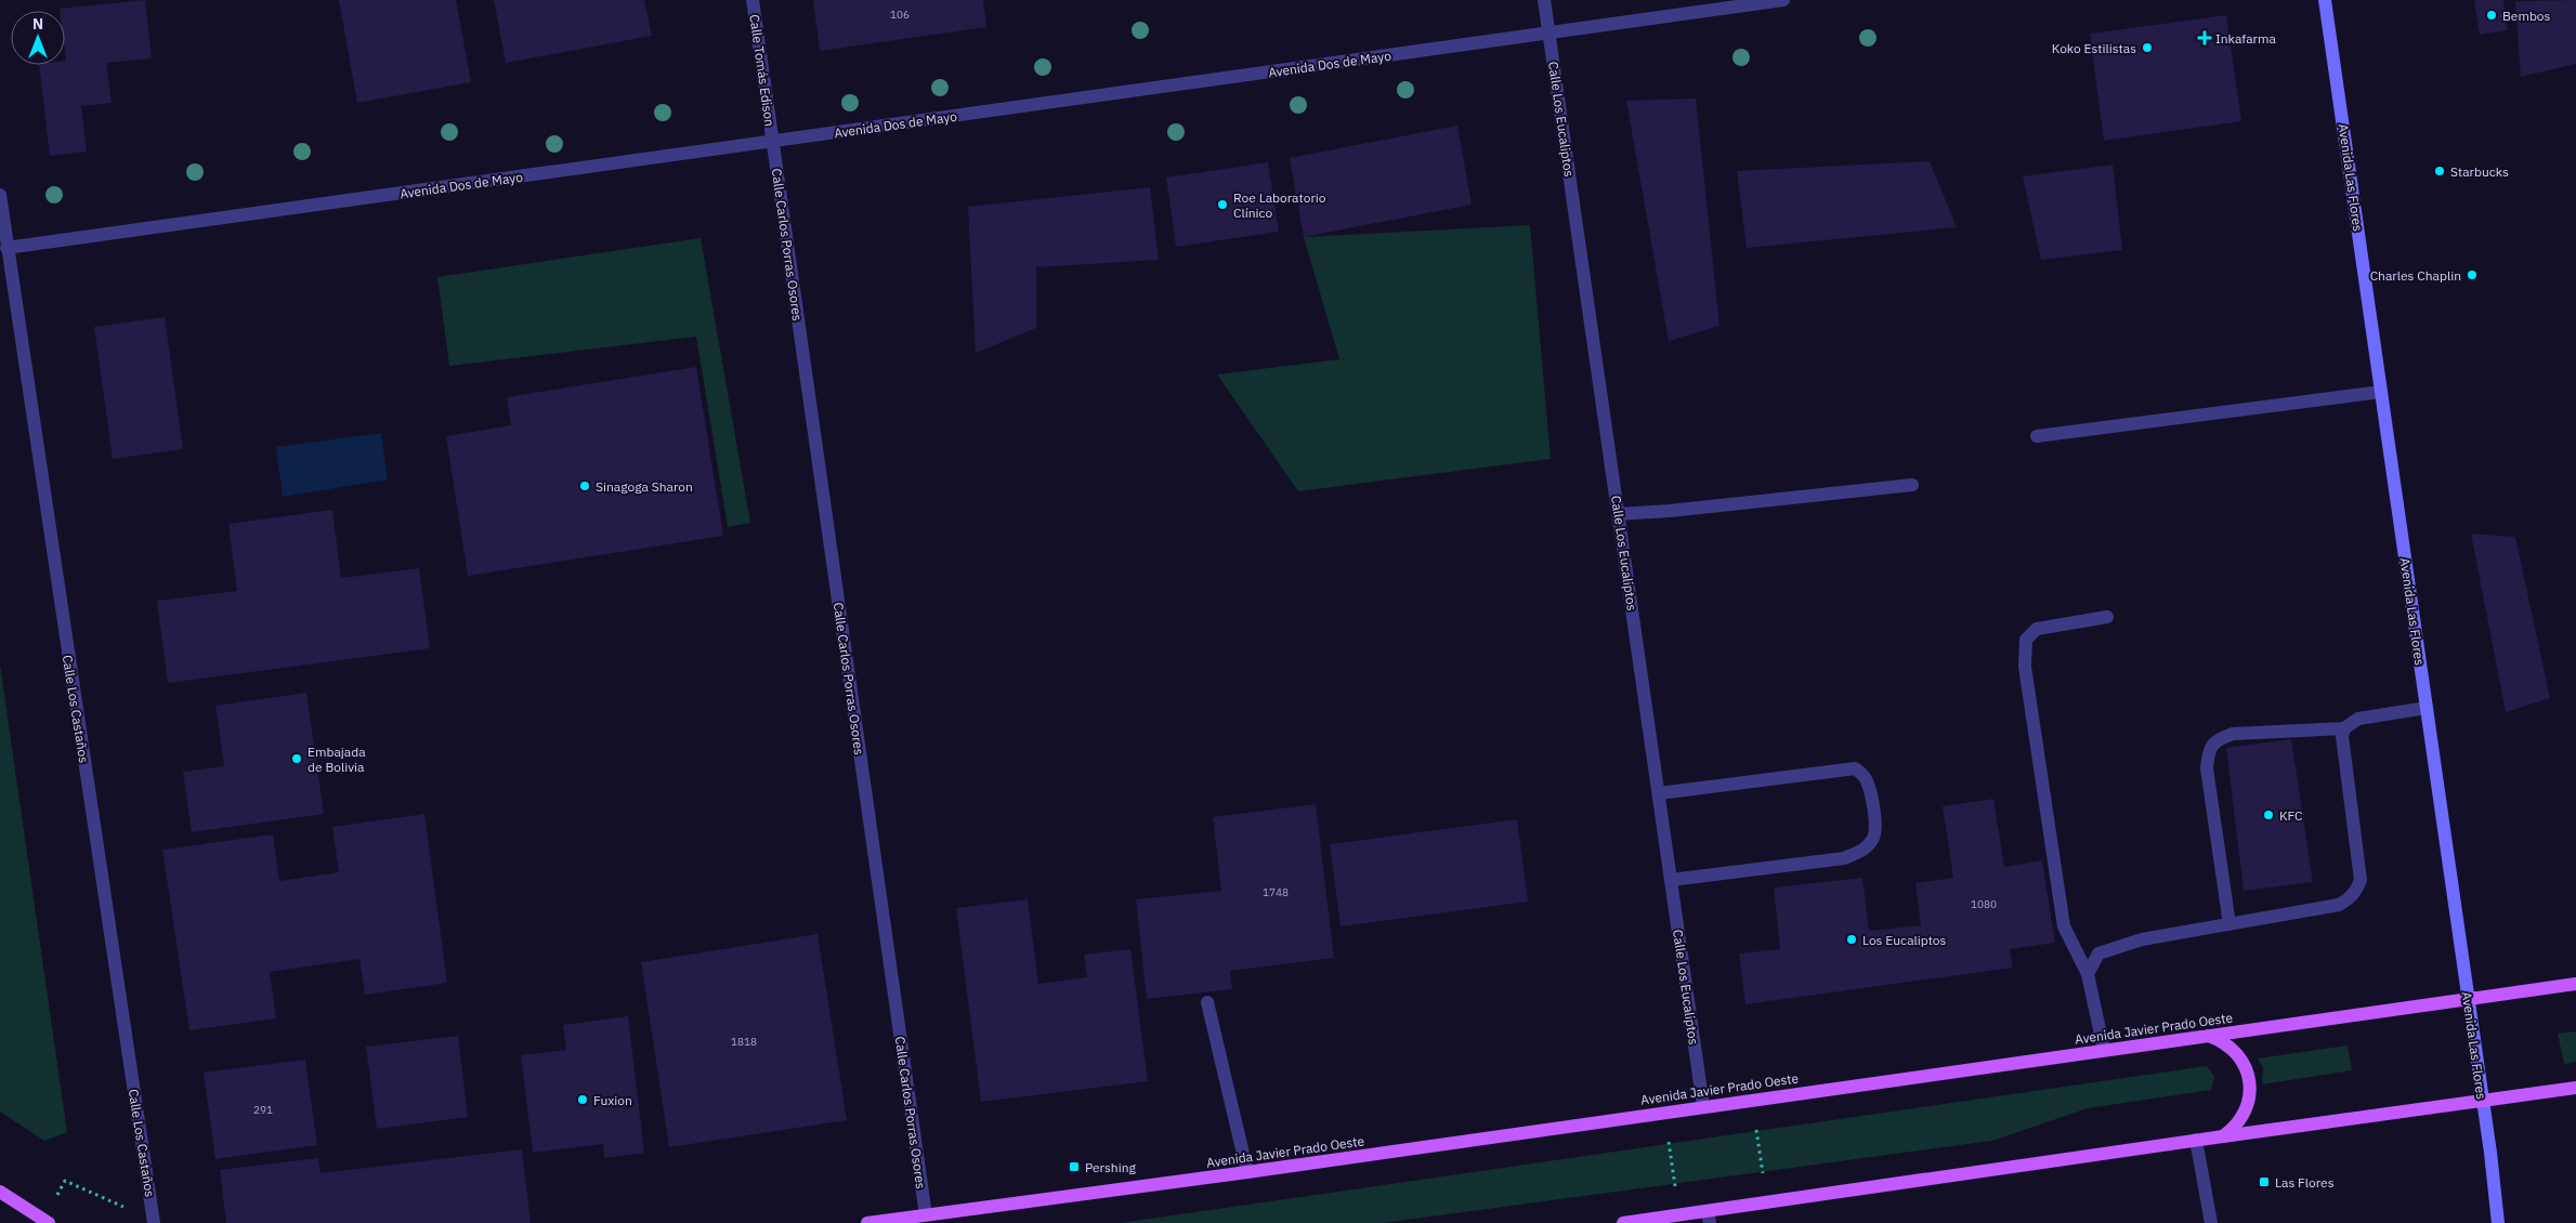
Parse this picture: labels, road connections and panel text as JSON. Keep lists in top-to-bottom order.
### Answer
{
  "streets": {
    "main road": ["Avenida Las Flores", "Avenida Javier Prado Oeste"],
    "street": [
      "Avenida Dos de Mayo",
      "Calle Tomás Edison",
      "Calle Los Eucaliptos",
      "Calle Carlos Porras Osores",
      "Calle Los Castaños"
    ]
  },
  "crossings": [
    ["Avenida Dos de Mayo", "Calle Tomás Edison"],
    ["Avenida Dos de Mayo", "Calle Los Eucaliptos"],
    ["Avenida Dos de Mayo", "Calle Carlos Porras Osores"],
    ["Avenida Dos de Mayo", "Calle Los Castaños"],
    ["Calle Tomás Edison", "Calle Carlos Porras Osores"],
    ["Calle Los Eucaliptos", "Avenida Javier Prado Oeste"],
    ["Avenida Las Flores", "Avenida Javier Prado Oeste"],
    ["Calle Carlos Porras Osores", "Avenida Javier Prado Oeste"]
  ],
  "places": {
    "other": [
      "Bembos",
      "Koko Estilistas",
      "Starbucks",
      "Roe Laboratorio Clínico",
      "Charles Chaplin",
      "Sinagoga Sharon",
      "Embajada de Bolivia",
      "KFC",
      "Los Eucaliptos",
      "Fuxion"
    ],
    "health": ["Inkafarma"],
    "transit": ["Pershing", "Las Flores"]
  },
  "house_numbers": [
    "106",
    "1748",
    "1080",
    "1818",
    "291"
  ],
  "north": "top"
}
